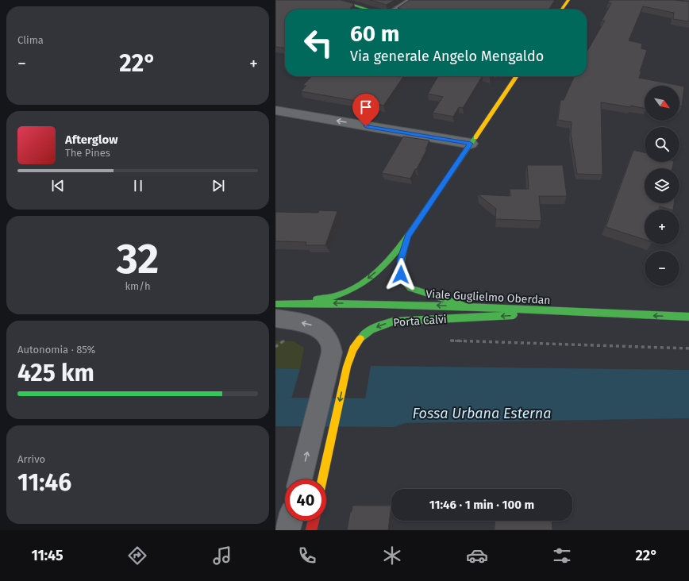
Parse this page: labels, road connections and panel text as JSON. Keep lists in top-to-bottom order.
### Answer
{
  "streets": {
    "street": ["Viale Guglielmo Oberdan", "Porta Calvi"]
  },
  "crossings": [
    ["Viale Guglielmo Oberdan", "Porta Calvi"]
  ],
  "one_way": ["Viale Guglielmo Oberdan"],
  "water": ["Fossa Urbana Esterna"],
  "north": "bottom right",
  "page": {
    "tile": [
      "Clima",
      ["32", "km/h"],
      ["Autonomia · 85%", "425 km"],
      ["Arrivo", "11:46"]
    ],
    "turn": ["60 m", "Via generale Angelo Mengaldo"],
    "heat": ["−", "22°", "+"],
    "map_buttons": ["+", "−"],
    "song": ["Afterglow", "The Pines"],
    "limit": "40",
    "trip": "11:46 · 1 min · 100 m",
    "tabs": ["11:45", "22°"]
  }
}
